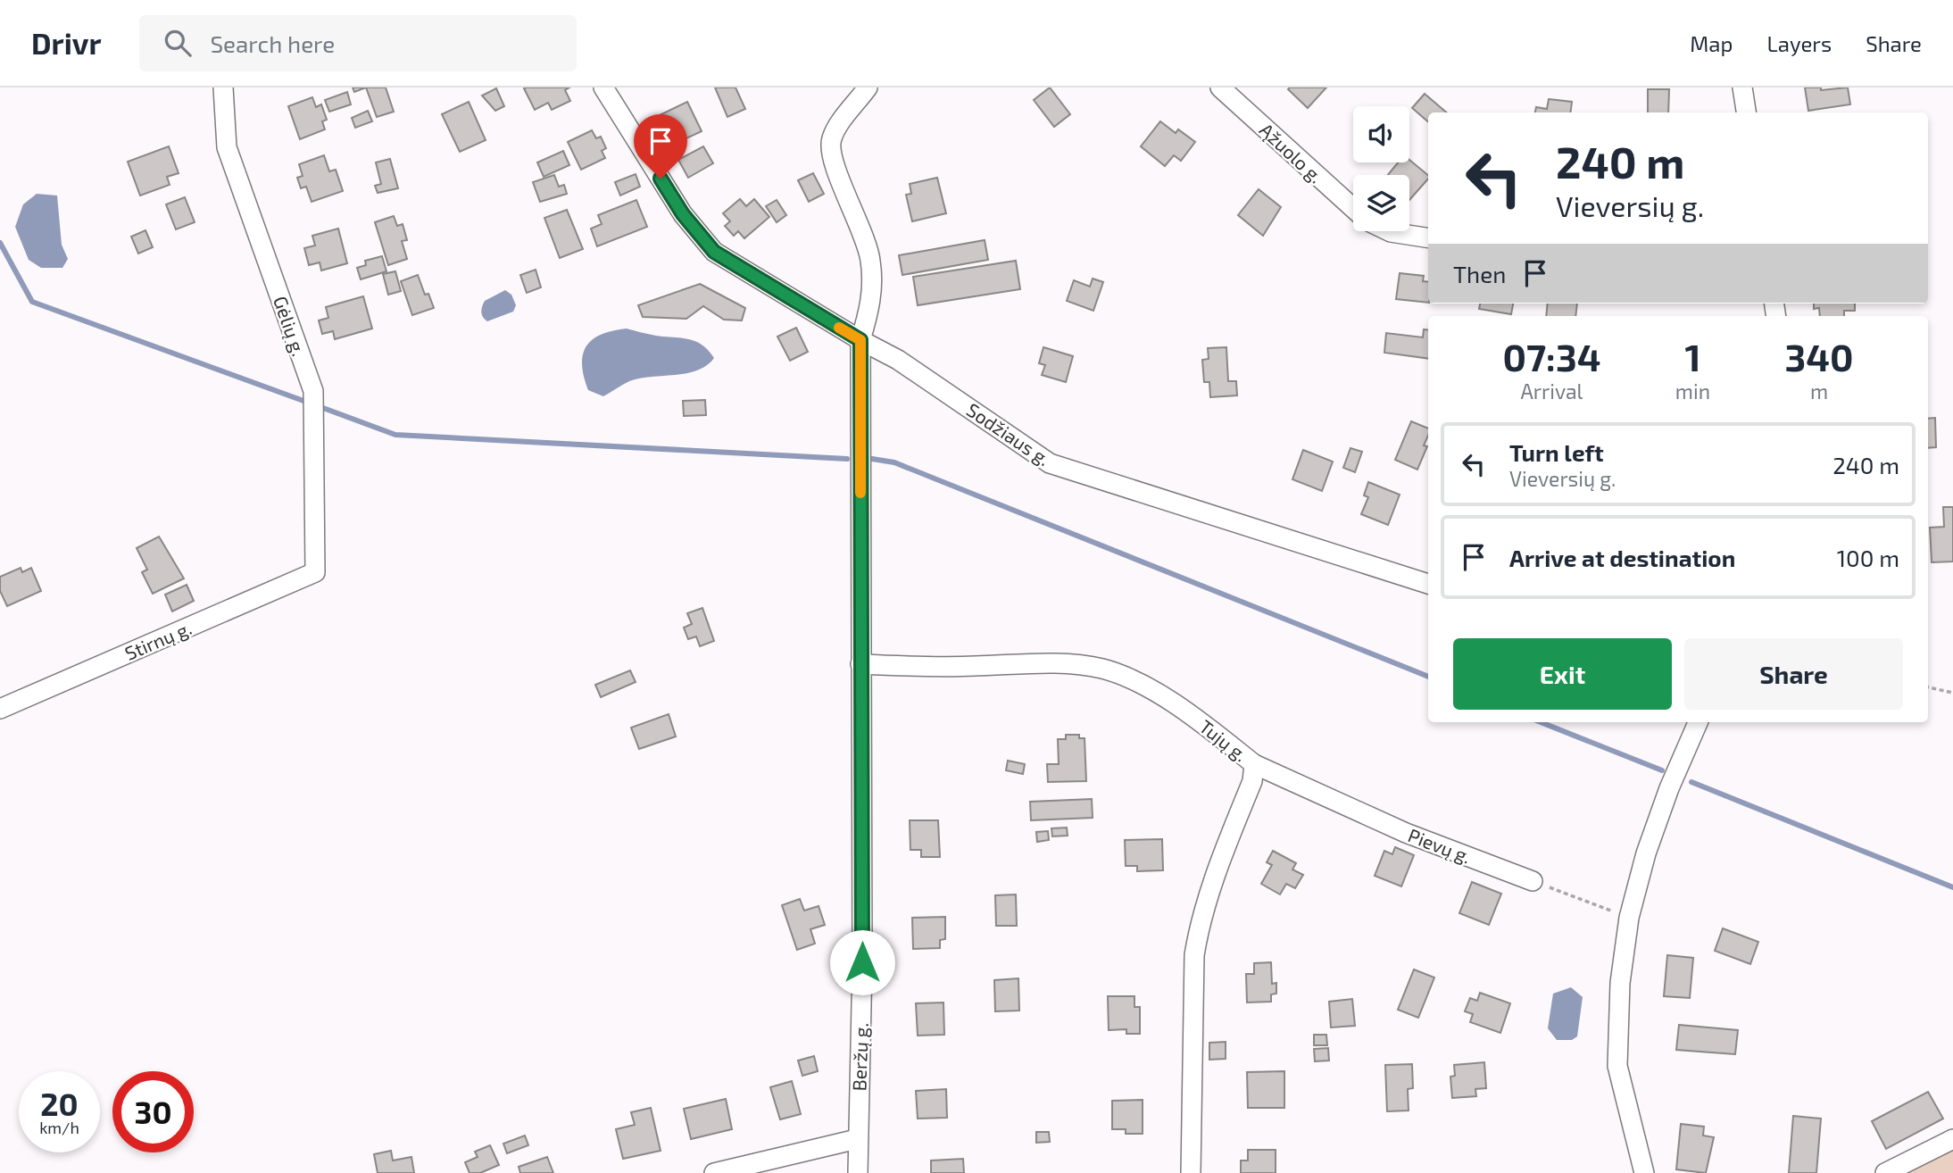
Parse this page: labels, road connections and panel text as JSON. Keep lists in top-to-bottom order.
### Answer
{
  "streets": {
    "street": [
      "Ąžuolo g.",
      "Gėlių g.",
      "Sodžiaus g.",
      "Stirnų g.",
      "Tujų g.",
      "Pievų g.",
      "Beržų g."
    ]
  },
  "crossings": [
    ["Gėlių g.", "Stirnų g."],
    ["Sodžiaus g.", "Beržų g."],
    ["Tujų g.", "Pievų g."],
    ["Tujų g.", "Beržų g."]
  ],
  "page": {
    "header": "Drivr",
    "search": "Search here",
    "nav": ["Map", "Layers", "Share"],
    "turn": ["240 m", "Vieversių g."],
    "then": "Then",
    "eta": [
      "07:34",
      "Arrival",
      "1",
      "min",
      "340",
      "m"
    ],
    "list": [
      {
        "name": "Turn left",
        "note": "Vieversių g.",
        "value": "240 m"
      },
      {
        "name": "Arrive at destination",
        "value": "100 m"
      }
    ],
    "buttons": ["Exit", "Share"],
    "speed": "20 km/h",
    "limit": "30"
  }
}
